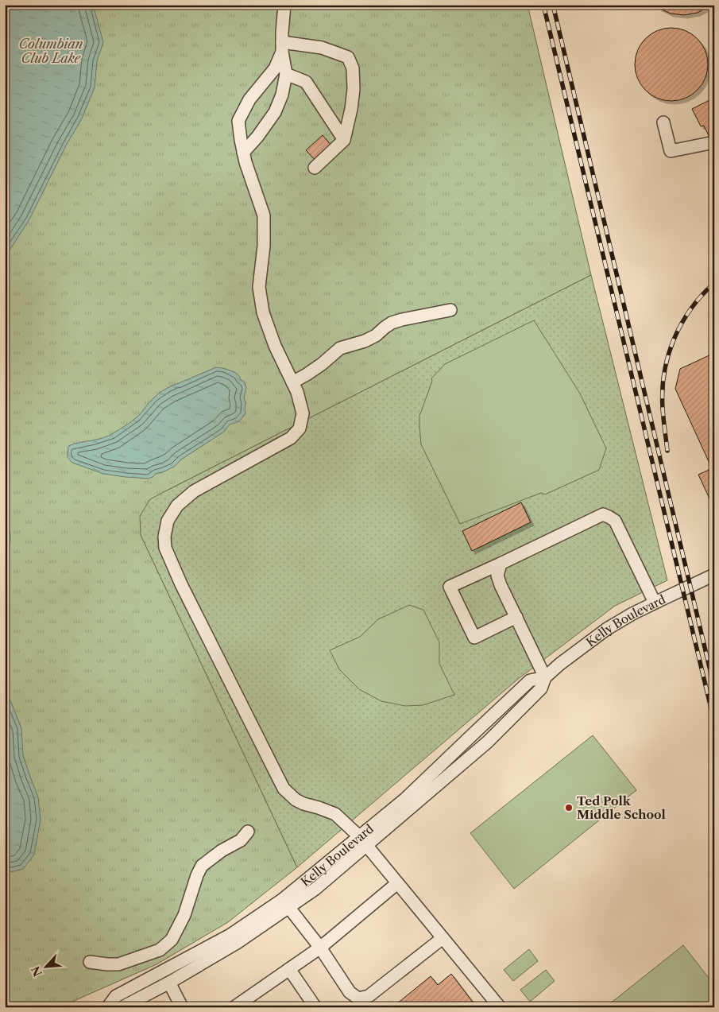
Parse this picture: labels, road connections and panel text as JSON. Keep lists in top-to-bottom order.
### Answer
{
  "streets": {
    "street": ["Kelly Boulevard"]
  },
  "water": ["Columbian Club Lake"],
  "places": ["Ted Polk Middle School"],
  "north": "bottom left"
}
